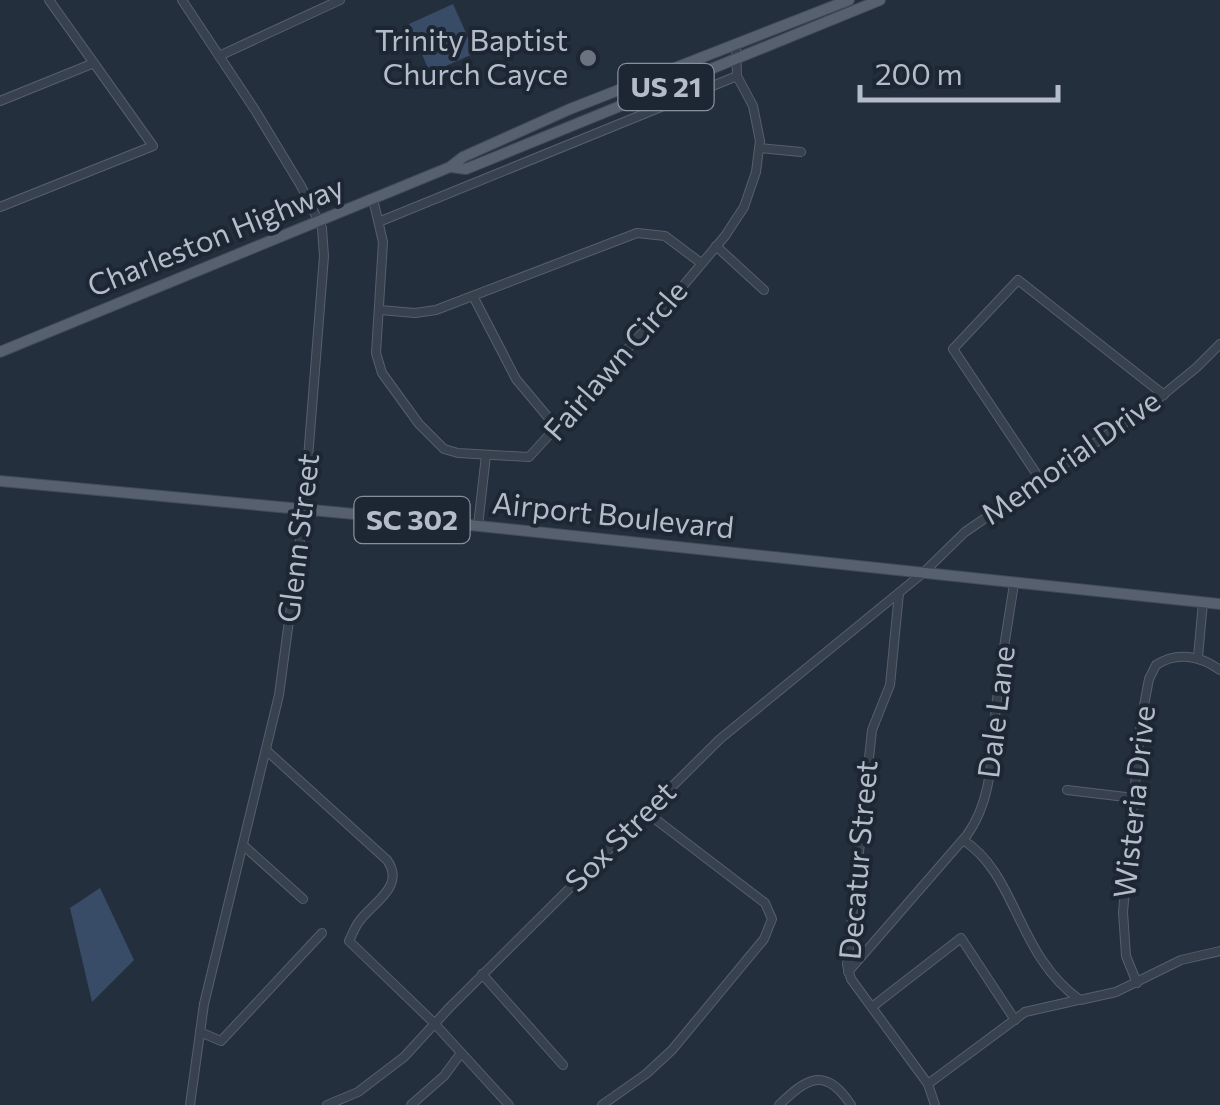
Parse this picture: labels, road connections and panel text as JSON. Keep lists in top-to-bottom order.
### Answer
{
  "streets": {
    "main road": [
      "US 21",
      "Charleston Highway",
      "Airport Boulevard",
      "SC 302"
    ],
    "street": [
      "Fairlawn Circle",
      "Memorial Drive",
      "Glenn Street",
      "Dale Lane",
      "Wisteria Drive",
      "Sox Street",
      "Decatur Street"
    ]
  },
  "crossings": [
    ["Charleston Highway", "Fairlawn Circle"],
    ["Charleston Highway", "Glenn Street"],
    ["Memorial Drive", "Airport Boulevard"],
    ["Memorial Drive", "Sox Street"],
    ["Airport Boulevard", "Glenn Street"],
    ["Airport Boulevard", "Dale Lane"],
    ["Airport Boulevard", "Sox Street"],
    ["Dale Lane", "Decatur Street"],
    ["Sox Street", "Decatur Street"]
  ],
  "places": ["Trinity Baptist Church Cayce"],
  "scale_bar": "200 m"
}
